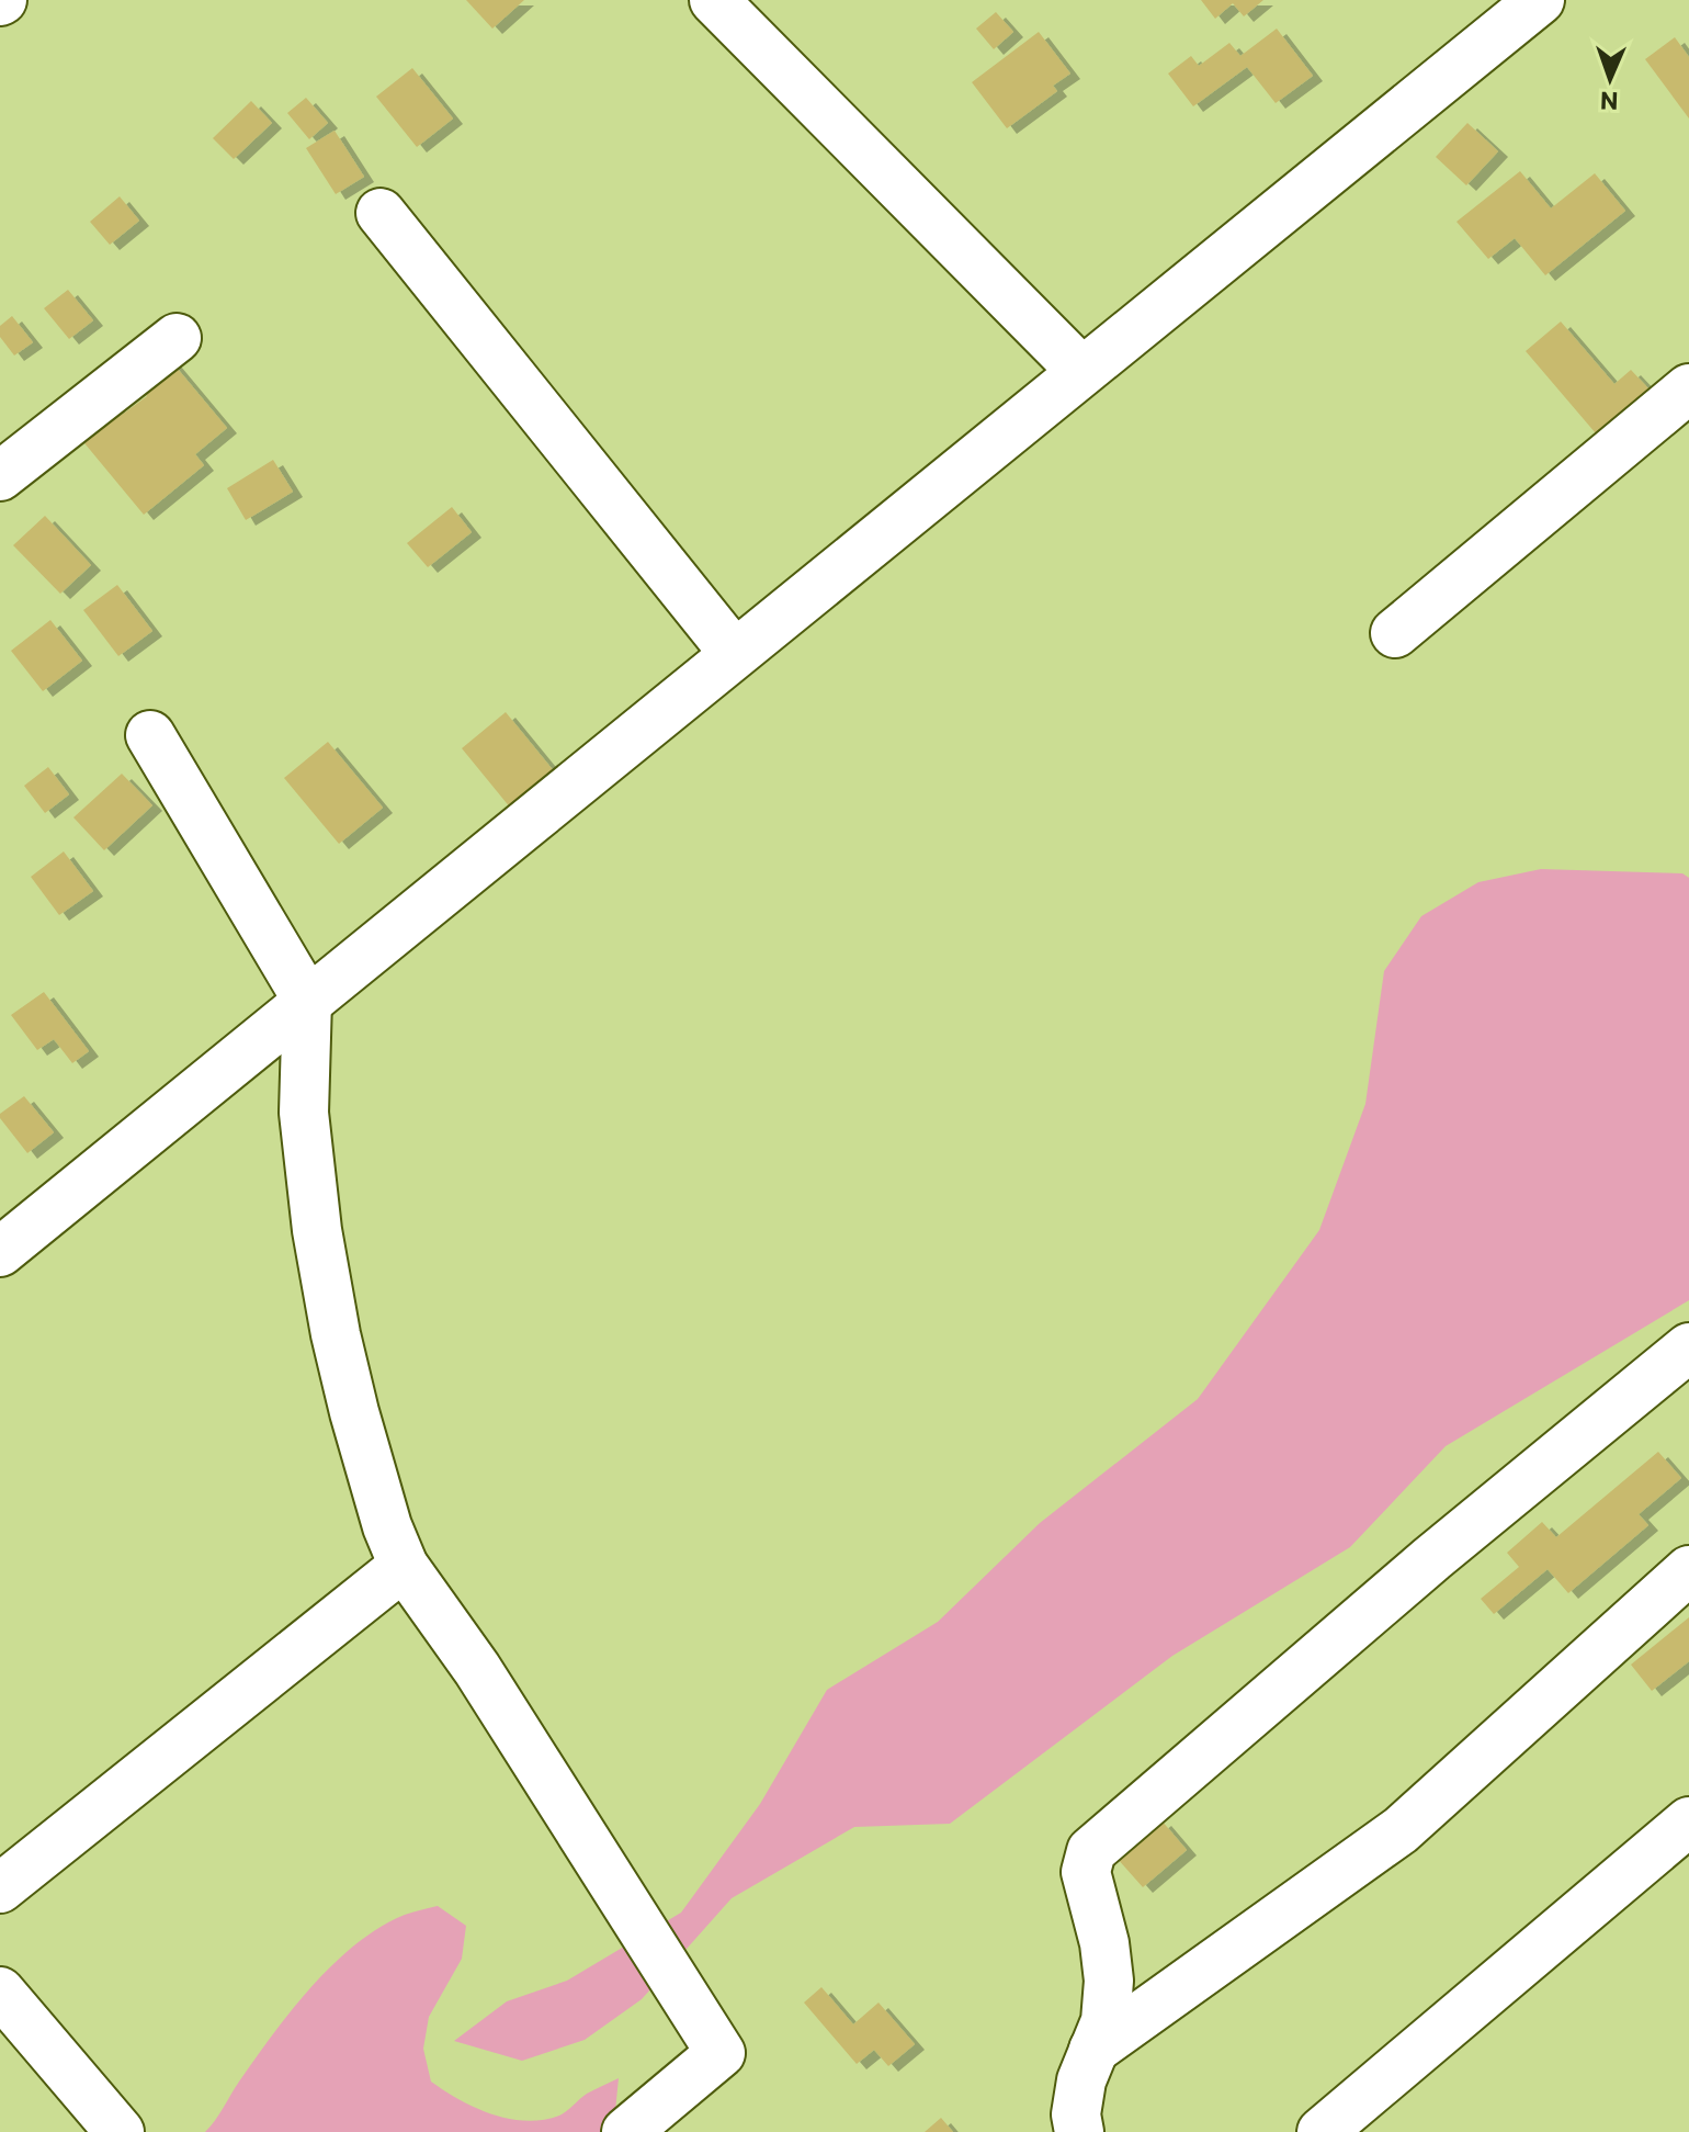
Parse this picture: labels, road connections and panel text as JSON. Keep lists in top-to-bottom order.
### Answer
{
  "north": "bottom"
}
